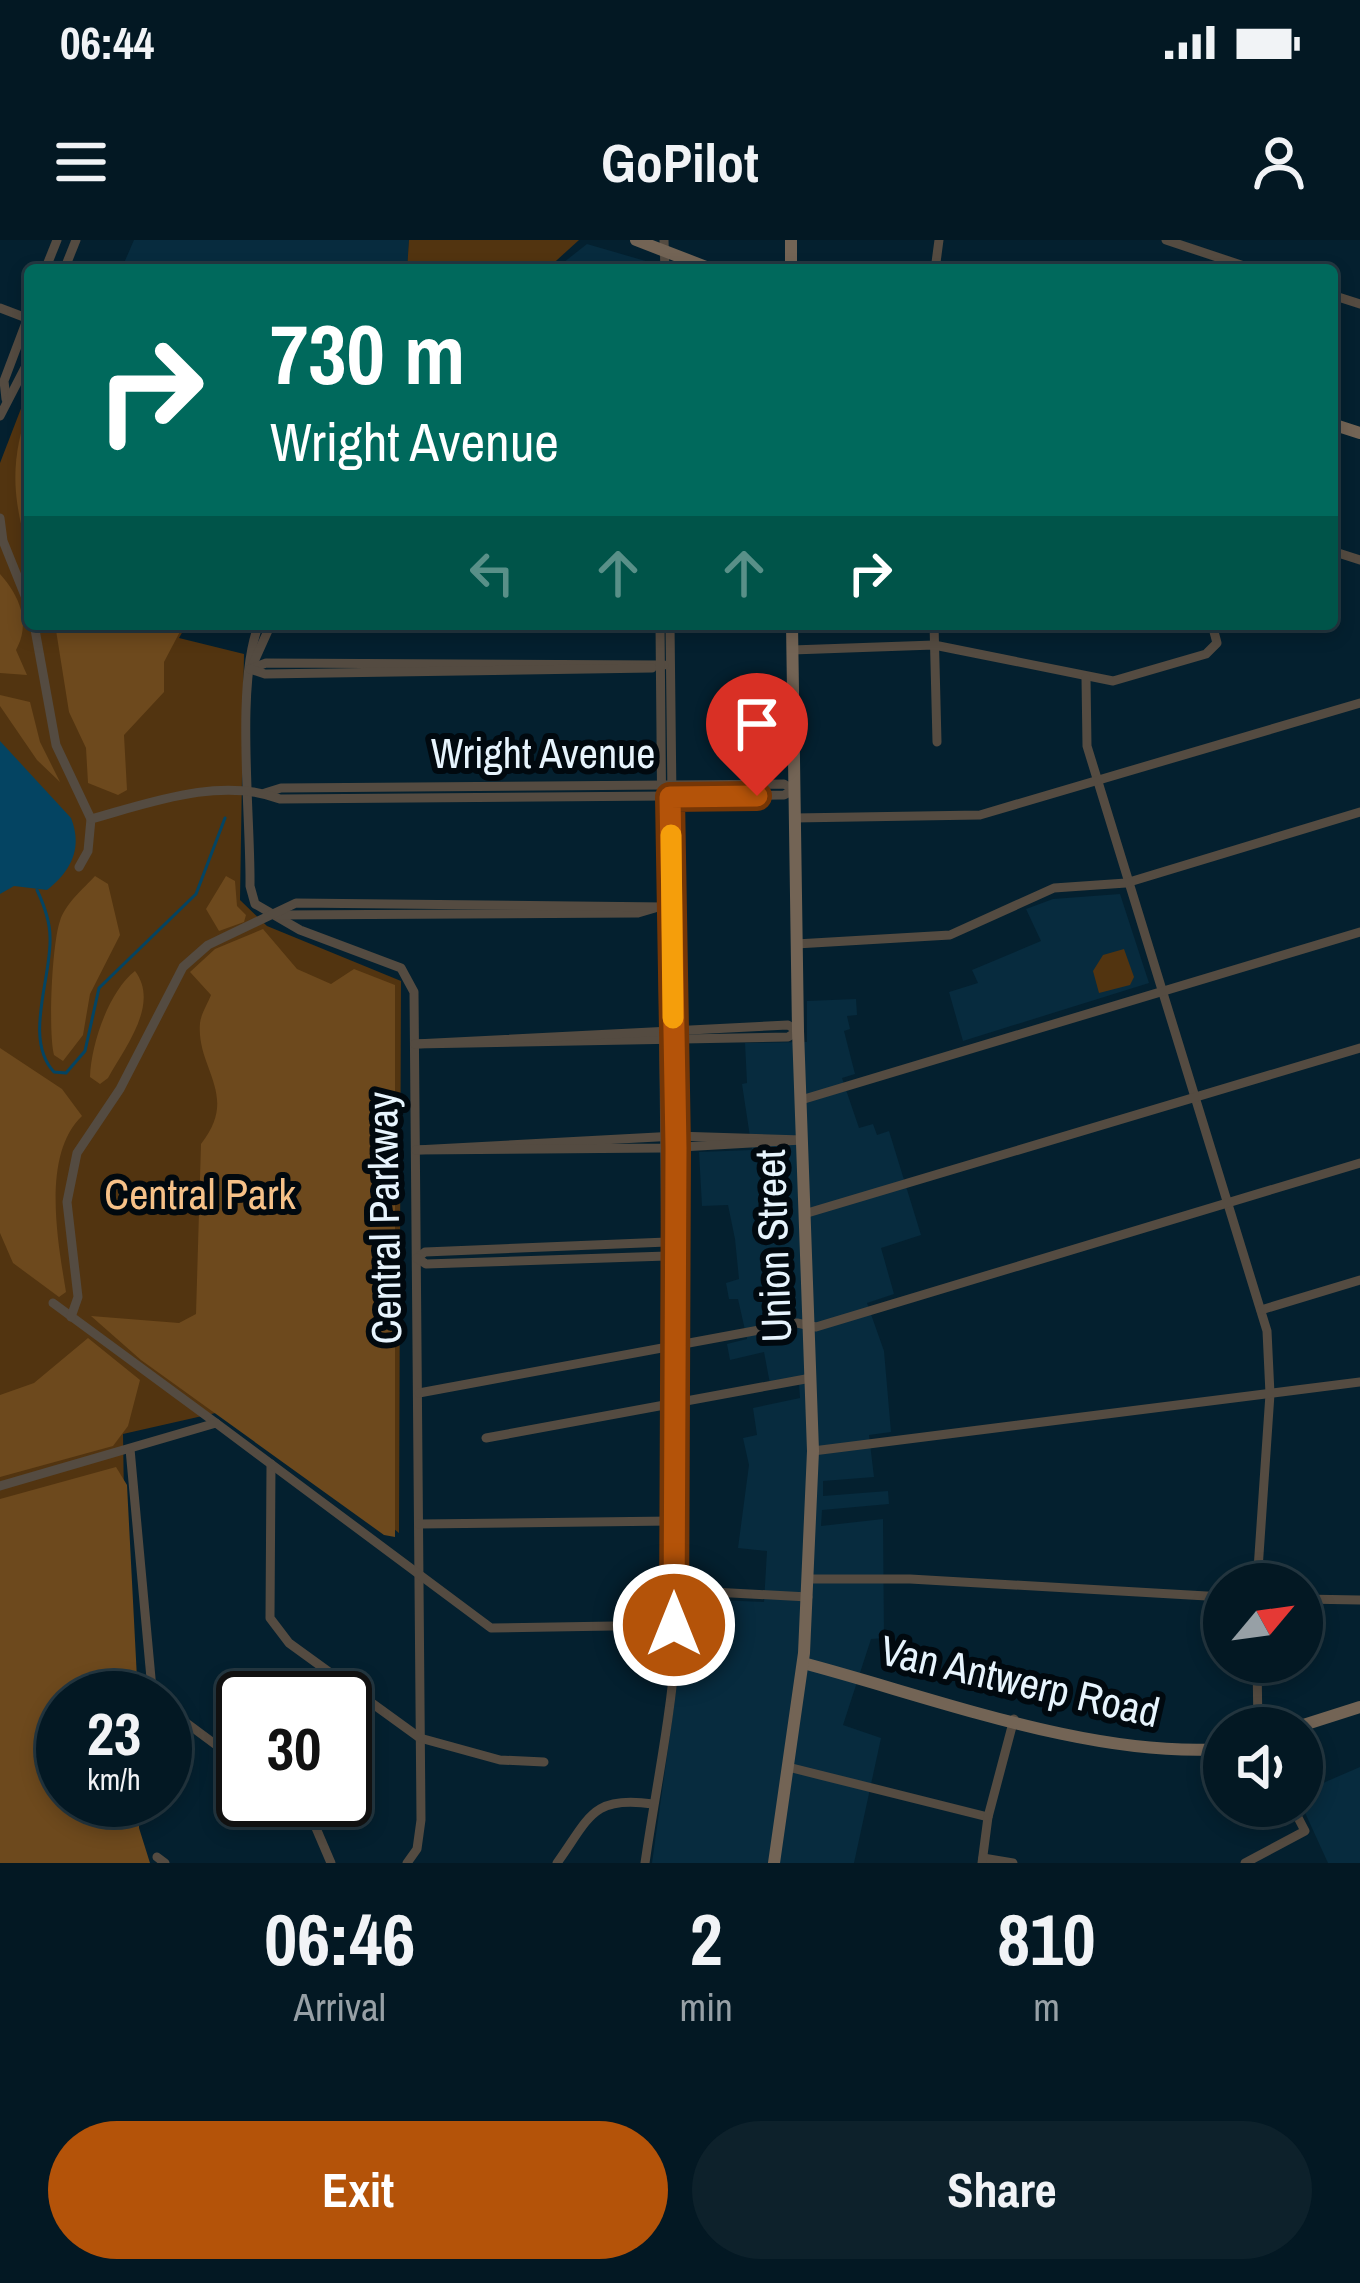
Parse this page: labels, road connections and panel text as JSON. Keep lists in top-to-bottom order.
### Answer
{
  "streets": {
    "main road": ["Union Street", "Van Antwerp Road"],
    "street": ["Wright Avenue", "Central Parkway"]
  },
  "crossings": [
    ["Wright Avenue", "Union Street"],
    ["Union Street", "Van Antwerp Road"]
  ],
  "parks": ["Central Park"],
  "north": "top right",
  "page": {
    "status": "06:44",
    "header": "GoPilot",
    "turn": ["730 m", "Wright Avenue"],
    "speed": "23 km/h",
    "limit": "30",
    "eta": [
      "06:46",
      "Arrival",
      "2",
      "min",
      "810",
      "m"
    ],
    "buttons": ["Exit", "Share"]
  }
}
